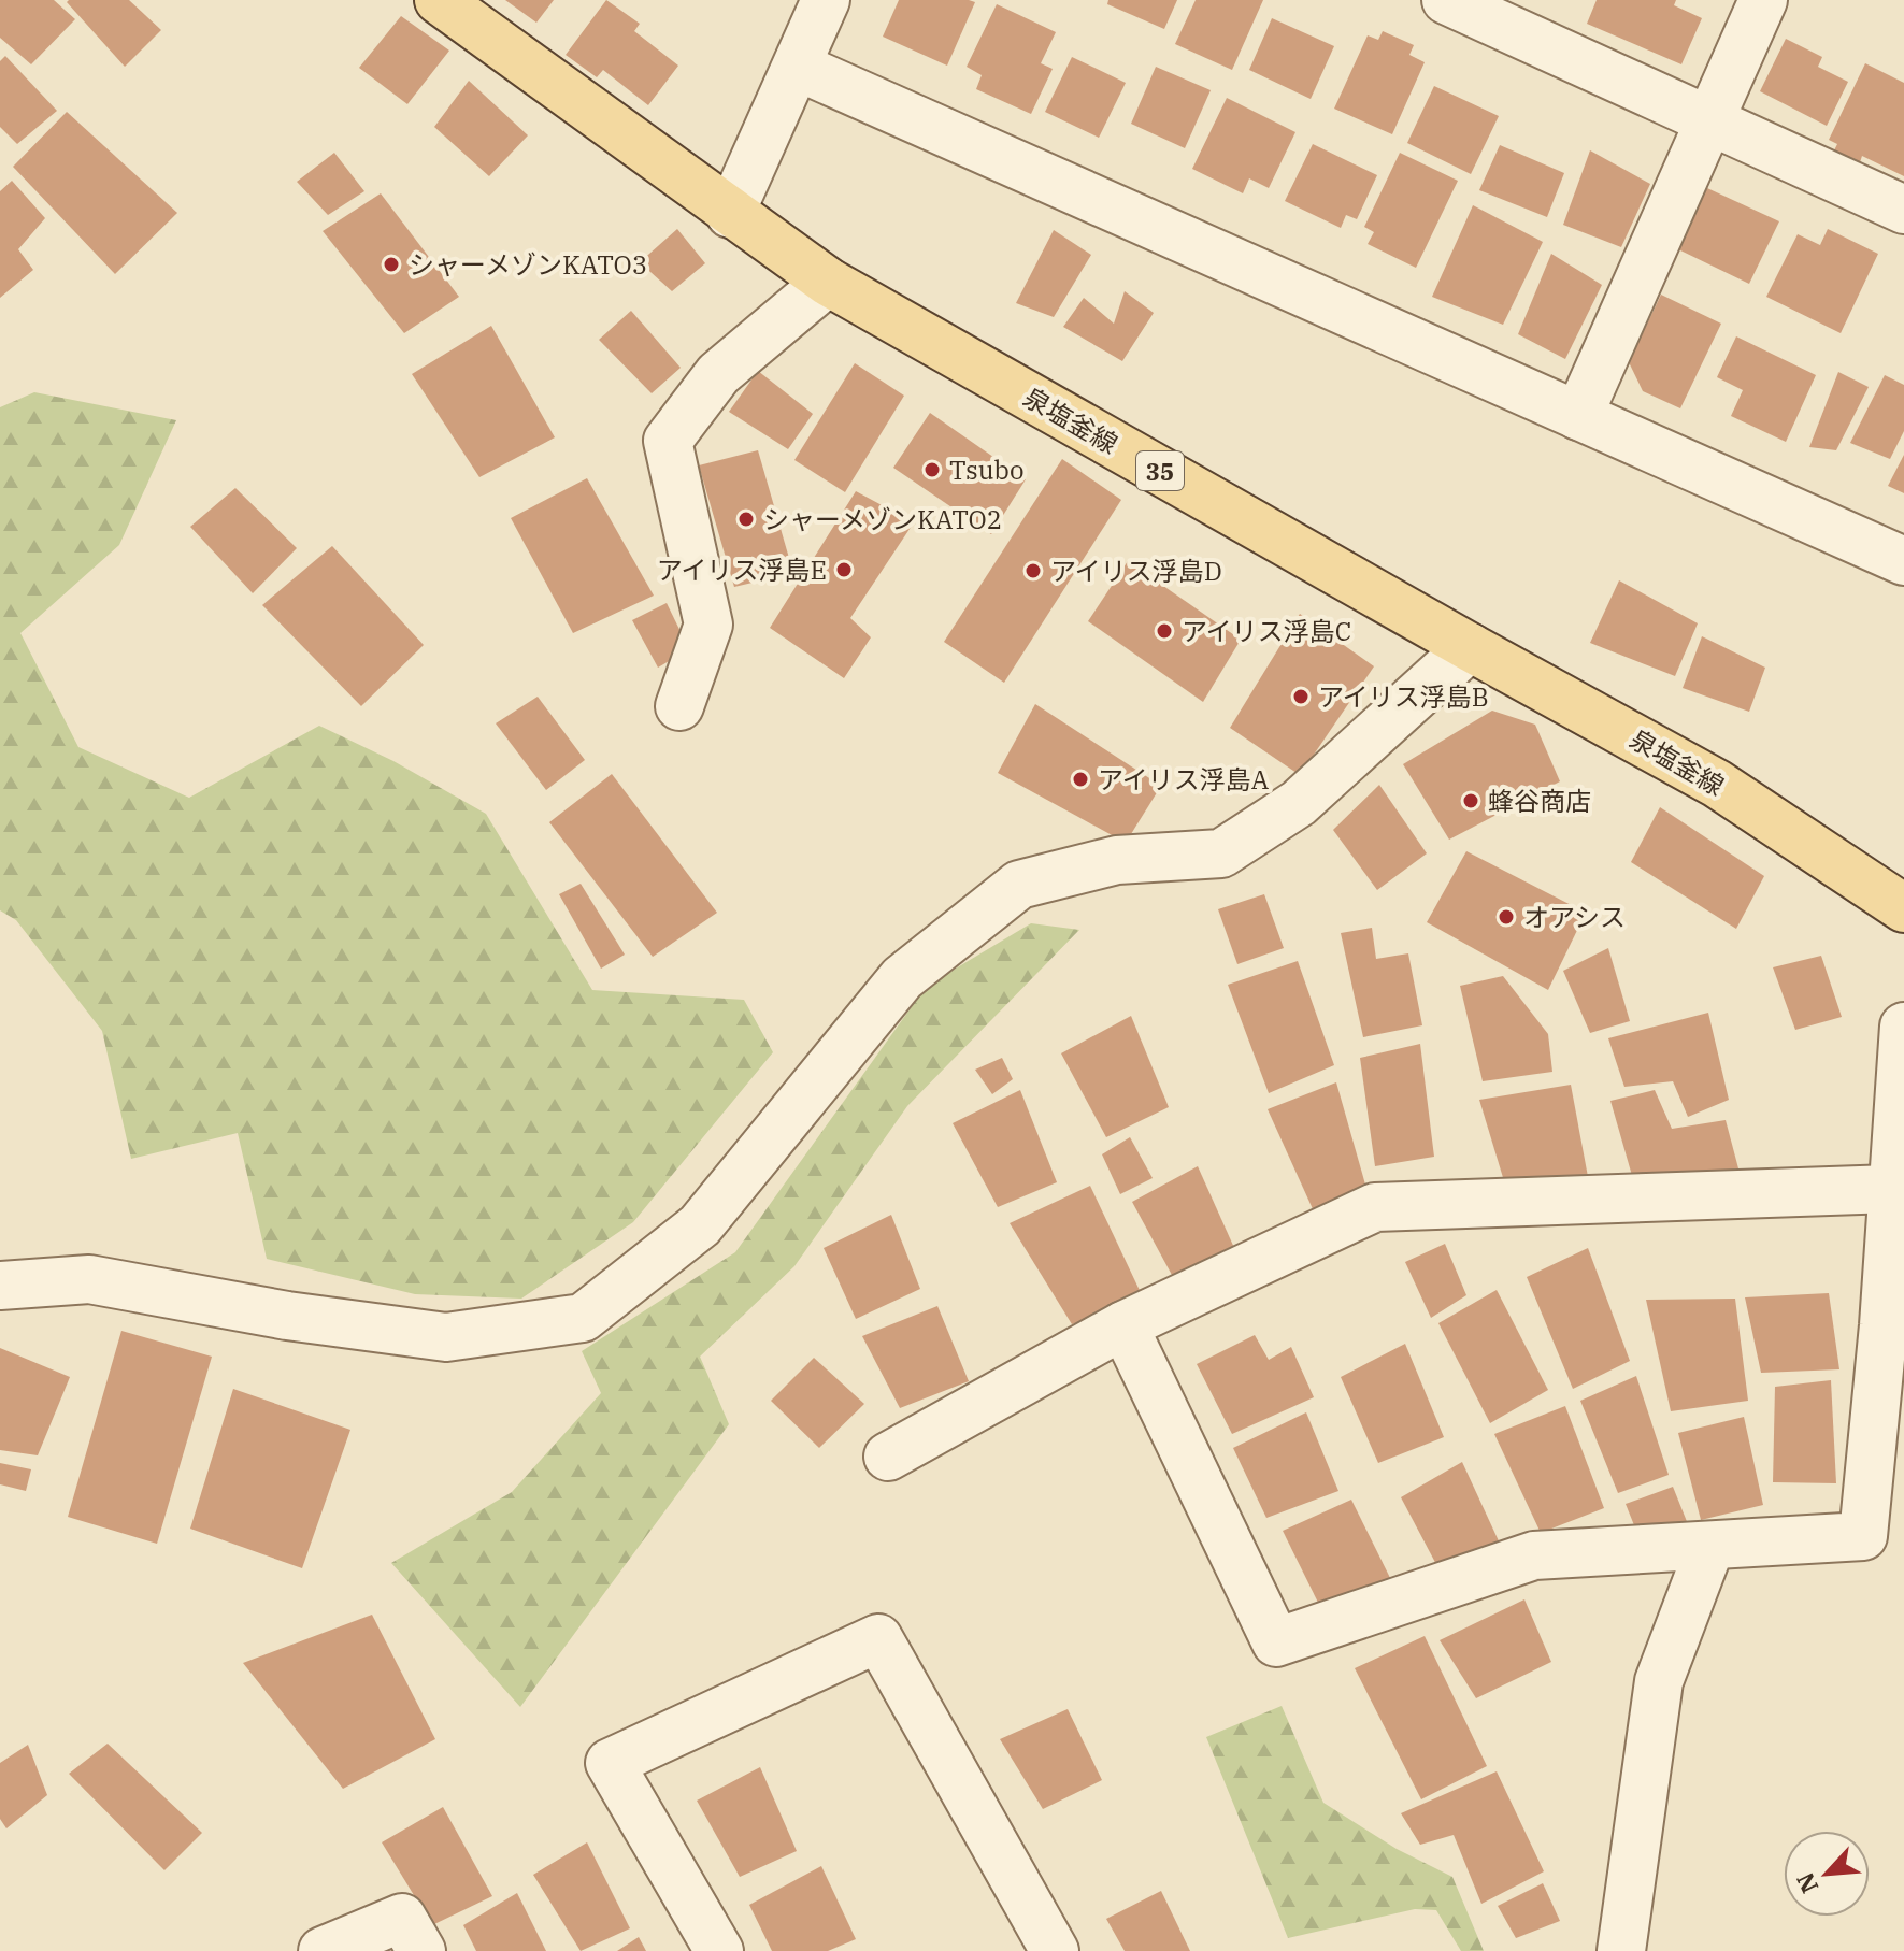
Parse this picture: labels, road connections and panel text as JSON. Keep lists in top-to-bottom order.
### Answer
{
  "streets": {
    "main road": ["泉塩釜線", "35"]
  },
  "places": [
    "シャーメゾンKATO3",
    "Tsubo",
    "シャーメゾンKATO2",
    "アイリス浮島E",
    "アイリス浮島D",
    "アイリス浮島C",
    "アイリス浮島B",
    "アイリス浮島A",
    "蜂谷商店",
    "オアシス"
  ],
  "north": "bottom left"
}
